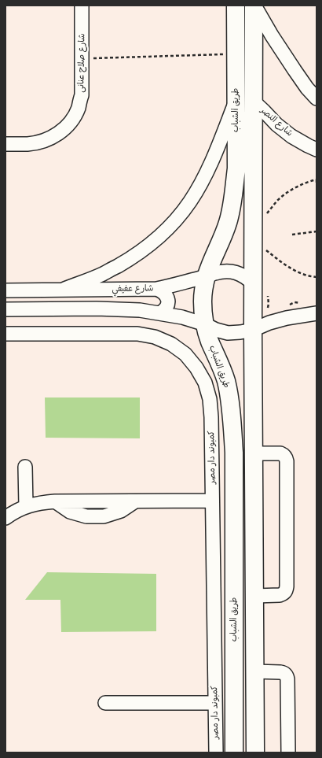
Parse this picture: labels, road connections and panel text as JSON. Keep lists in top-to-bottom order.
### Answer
{
  "streets": {
    "main road": ["طريق الشباب"],
    "street": [
      "شارع صلاح عنانى",
      "شارع النصر",
      "شارع عفيفي",
      "كمبوند دار مصر"
    ]
  },
  "crossings": [
    ["طريق الشباب", "شارع النصر"],
    ["طريق الشباب", "شارع عفيفي"]
  ]
}
